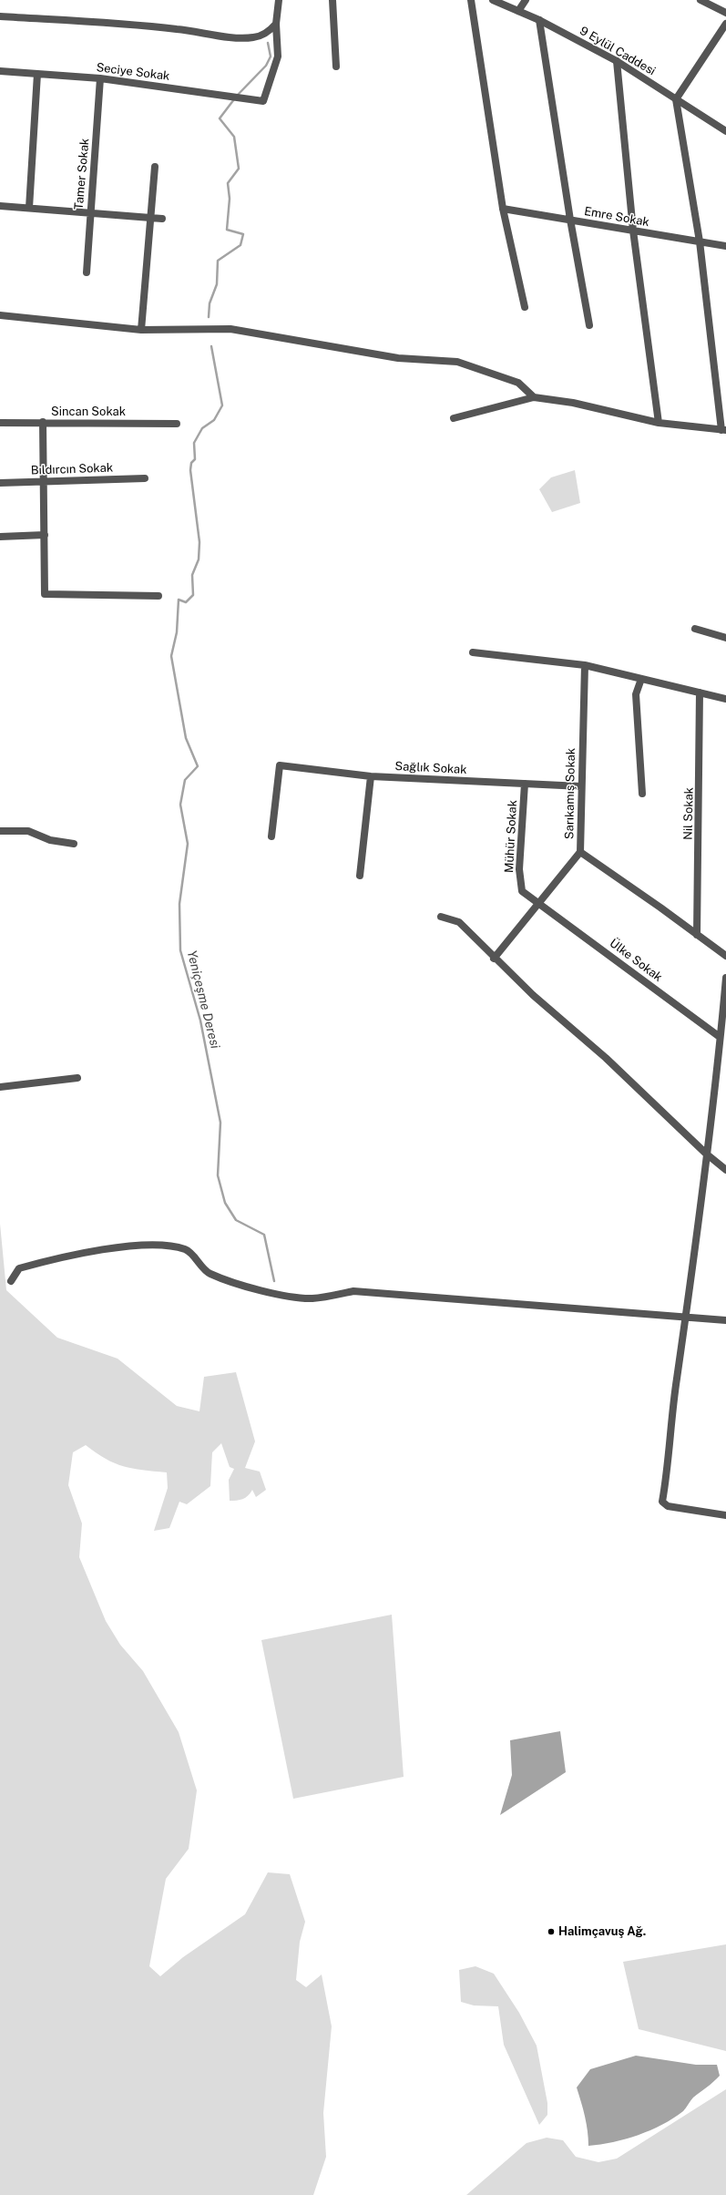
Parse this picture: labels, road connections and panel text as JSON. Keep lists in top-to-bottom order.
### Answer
{
  "streets": {
    "street": [
      "9 Eylül Caddesi",
      "Seciye Sokak",
      "Tamer Sokak",
      "Emre Sokak",
      "Sincan Sokak",
      "Bıldırcın Sokak",
      "Sağlık Sokak",
      "Sarıkamış Sokak",
      "Nil Sokak",
      "Mühür Sokak",
      "Ülke Sokak"
    ]
  },
  "crossings": [
    ["Seciye Sokak", "Tamer Sokak"],
    ["Sağlık Sokak", "Sarıkamış Sokak"],
    ["Sağlık Sokak", "Mühür Sokak"],
    ["Sarıkamış Sokak", "Mühür Sokak"],
    ["Sarıkamış Sokak", "Ülke Sokak"],
    ["Mühür Sokak", "Ülke Sokak"]
  ],
  "water": ["Yeniçeşme Deresi"],
  "places": ["Halimçavuş Ağ."]
}
